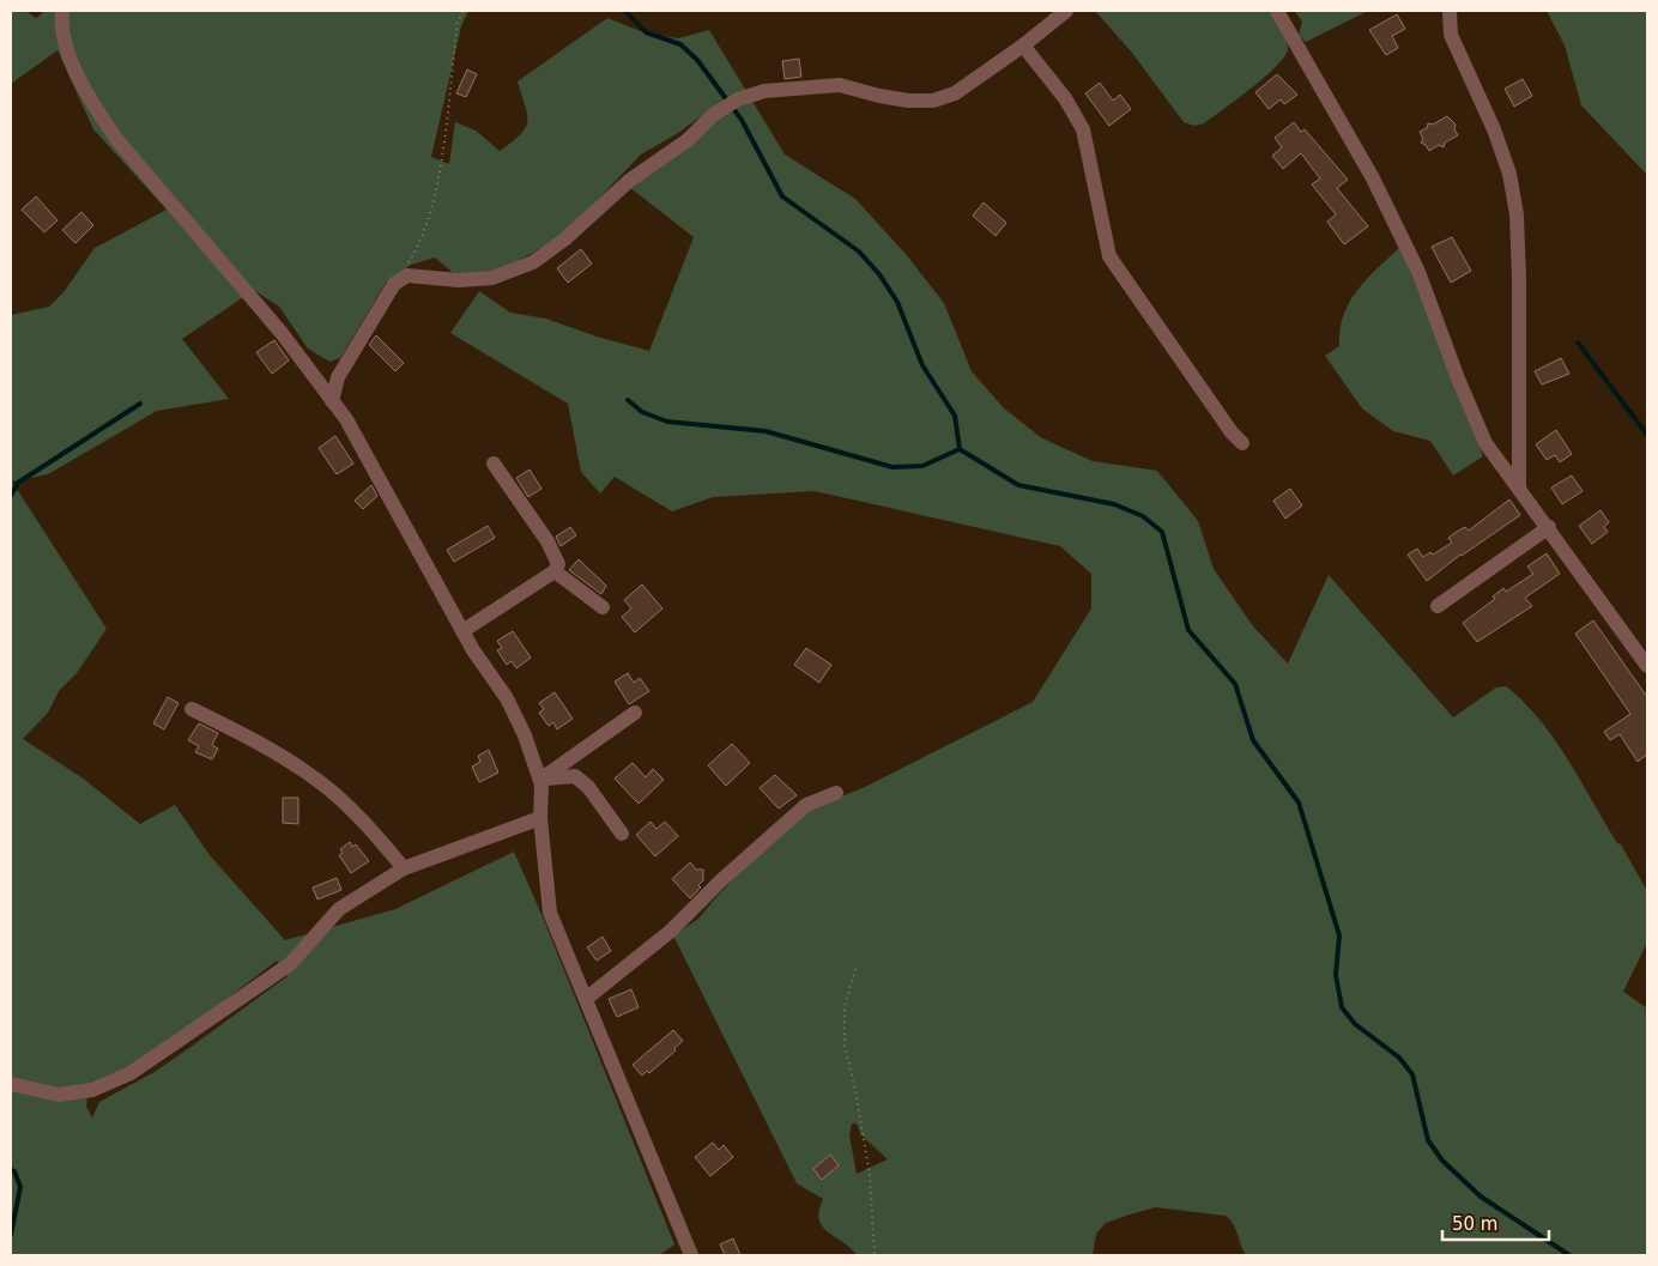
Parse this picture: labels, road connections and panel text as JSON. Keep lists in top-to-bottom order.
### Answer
{
  "scale_bar": "50 m"
}
